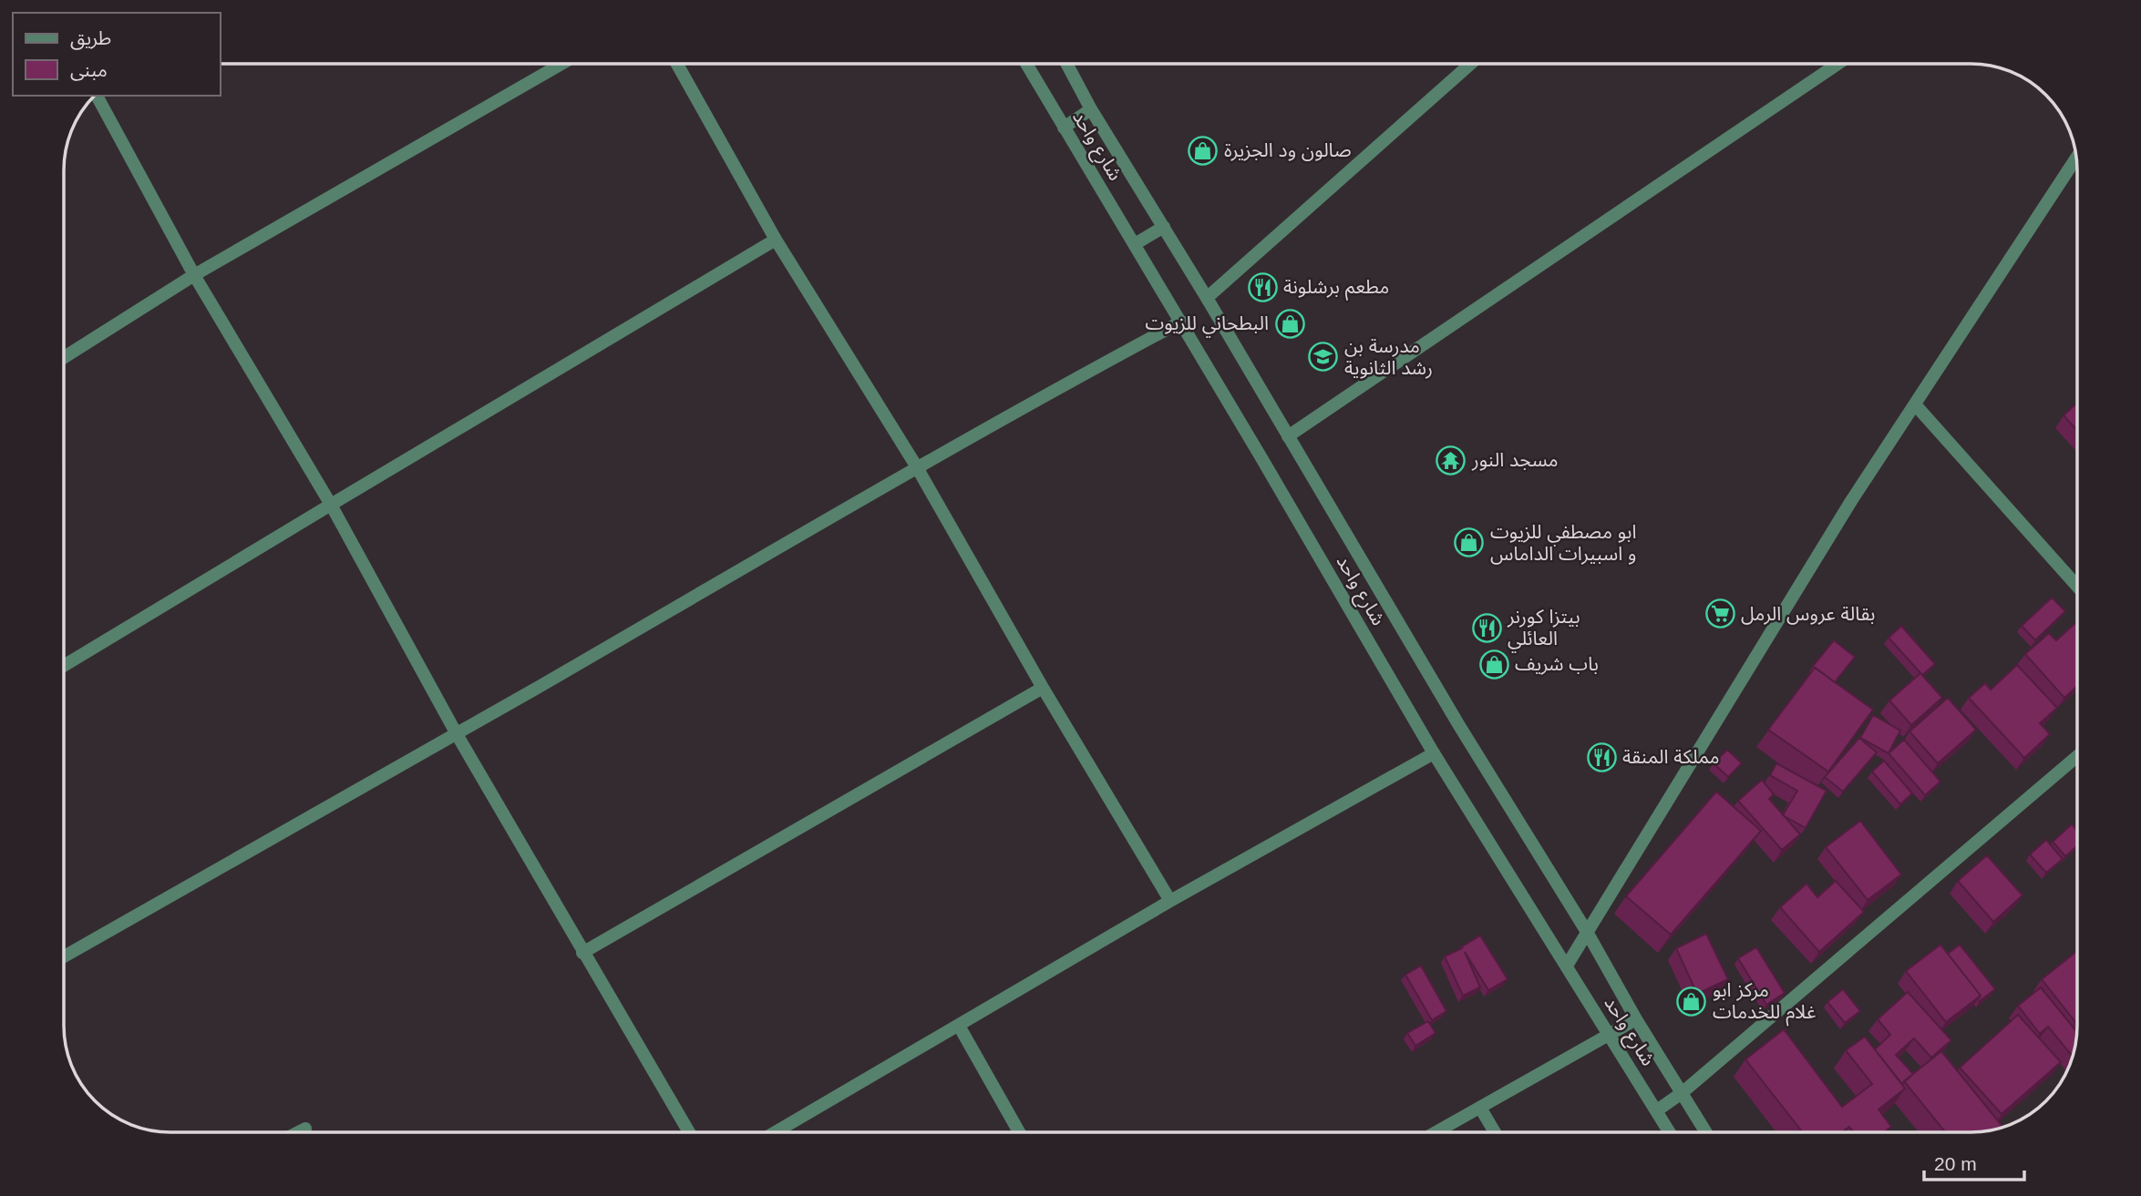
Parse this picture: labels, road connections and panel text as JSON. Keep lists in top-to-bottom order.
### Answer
{
  "streets": {
    "street": ["شارع واحد"]
  },
  "places": {
    "shop": [
      "صالون ود الجزيرة",
      "البطحاني للزيوت",
      "ابو مصطفي للزيوت و اسبيرات الداماس",
      "باب شريف",
      "مركز ابو غلام للخدمات"
    ],
    "restaurant": ["مطعم برشلونة", "بيتزا كورنر العائلي", "مملكة المنقة"],
    "school or university": ["مدرسة بن رشد الثانوية"],
    "temple": ["مسجد النور"],
    "supermarket": ["بقالة عروس الرمل"]
  },
  "legend": ["طريق", "مبنى"],
  "scale_bar": "20 m"
}
